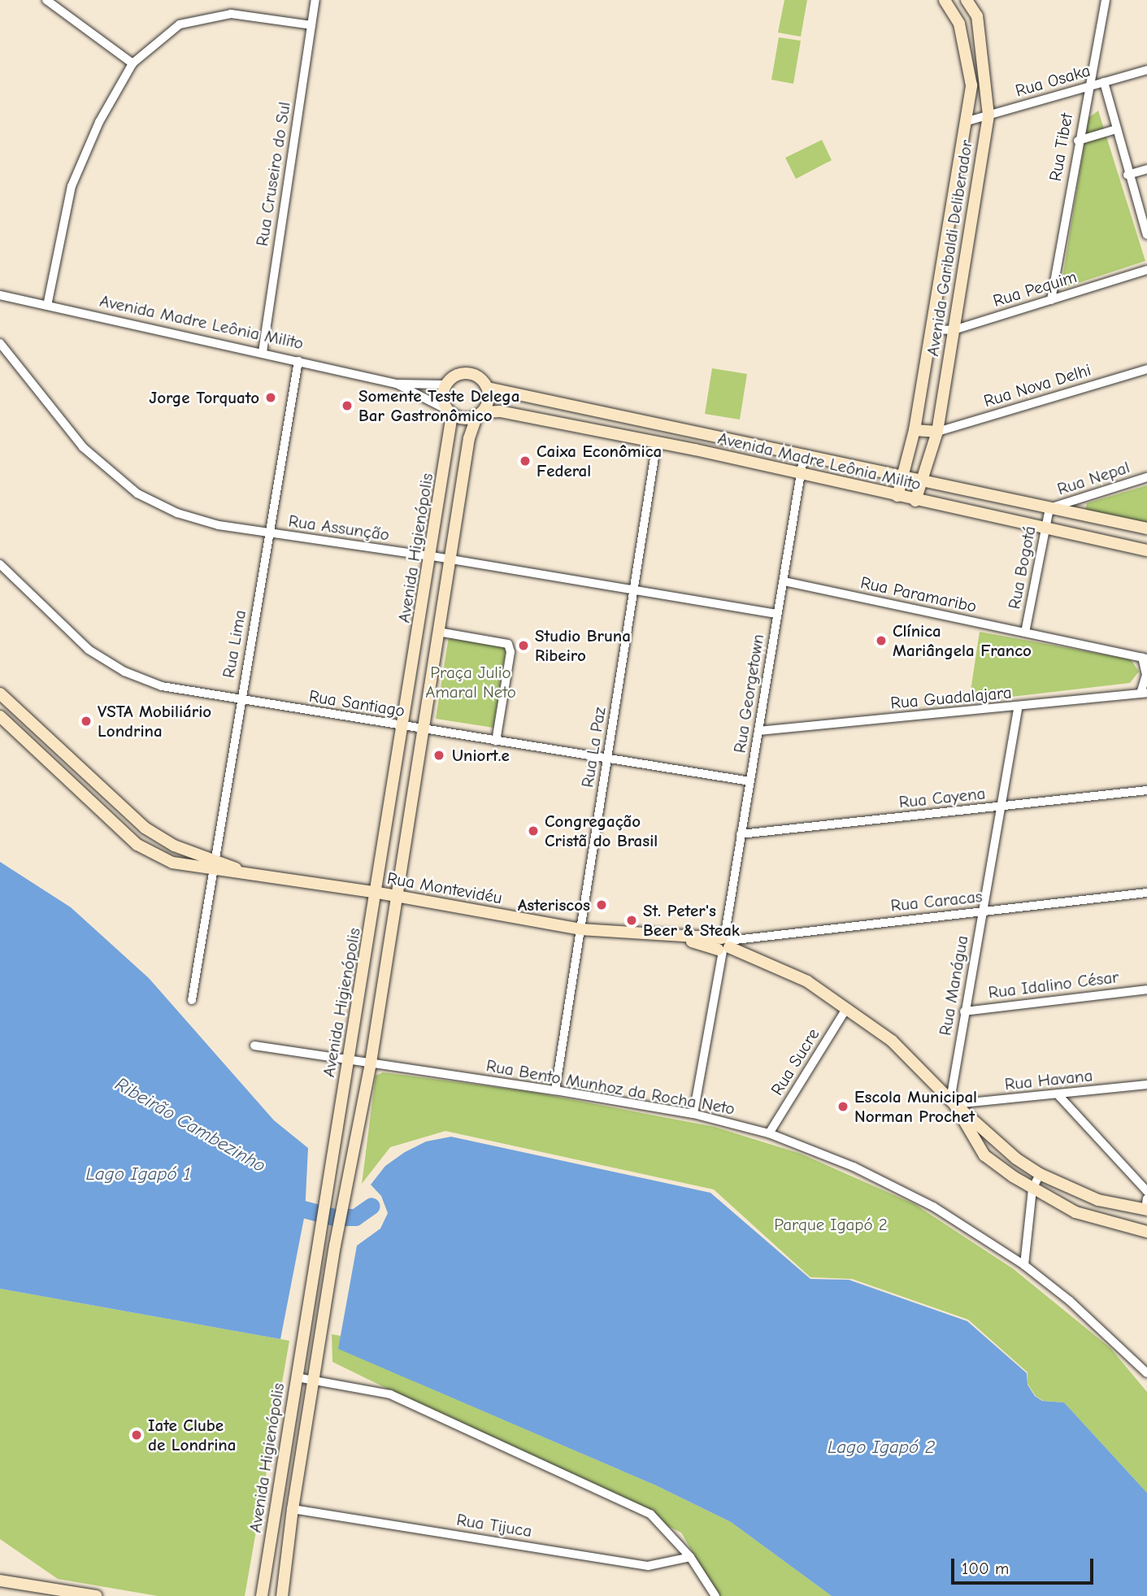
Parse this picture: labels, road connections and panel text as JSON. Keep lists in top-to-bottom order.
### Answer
{
  "streets": {
    "main road": [
      "Avenida Garibaldi Deliberador",
      "Avenida Madre Leônia Milito",
      "Avenida Higienópolis",
      "Rua Montevidéu"
    ],
    "street": [
      "Rua Osaka",
      "Rua Tibet",
      "Rua Cruseiro do Sul",
      "Rua Pequim",
      "Rua Nova Delhi",
      "Rua Nepal",
      "Rua Assunção",
      "Rua Bogotá",
      "Rua Paramaribo",
      "Rua Lima",
      "Rua Georgetown",
      "Rua Guadalajara",
      "Rua Santiago",
      "Rua La Paz",
      "Rua Cayena",
      "Rua Caracas",
      "Rua Idalino César",
      "Rua Manágua",
      "Rua Sucre",
      "Rua Havana",
      "Rua Bento Munhoz da Rocha Neto",
      "Rua Tijuca"
    ]
  },
  "crossings": [
    ["Rua Osaka", "Rua Tibet"],
    ["Rua Osaka", "Avenida Garibaldi Deliberador"],
    ["Rua Tibet", "Rua Pequim"],
    ["Rua Cruseiro do Sul", "Avenida Madre Leônia Milito"],
    ["Avenida Garibaldi Deliberador", "Rua Pequim"],
    ["Avenida Garibaldi Deliberador", "Avenida Madre Leônia Milito"],
    ["Avenida Garibaldi Deliberador", "Rua Nova Delhi"],
    ["Avenida Madre Leônia Milito", "Rua Nepal"],
    ["Avenida Madre Leônia Milito", "Avenida Higienópolis"],
    ["Avenida Madre Leônia Milito", "Rua Bogotá"],
    ["Avenida Madre Leônia Milito", "Rua Lima"],
    ["Avenida Madre Leônia Milito", "Rua Georgetown"],
    ["Avenida Madre Leônia Milito", "Rua La Paz"],
    ["Rua Nepal", "Rua Bogotá"],
    ["Rua Assunção", "Avenida Higienópolis"],
    ["Rua Assunção", "Rua Lima"],
    ["Rua Assunção", "Rua Georgetown"],
    ["Rua Assunção", "Rua La Paz"],
    ["Avenida Higienópolis", "Rua Santiago"],
    ["Avenida Higienópolis", "Rua Montevidéu"],
    ["Avenida Higienópolis", "Rua Bento Munhoz da Rocha Neto"],
    ["Avenida Higienópolis", "Rua Tijuca"],
    ["Rua Bogotá", "Rua Paramaribo"],
    ["Rua Paramaribo", "Rua Georgetown"],
    ["Rua Lima", "Rua Santiago"],
    ["Rua Lima", "Rua Montevidéu"],
    ["Rua Georgetown", "Rua Guadalajara"],
    ["Rua Georgetown", "Rua Santiago"],
    ["Rua Georgetown", "Rua Cayena"],
    ["Rua Georgetown", "Rua Montevidéu"],
    ["Rua Georgetown", "Rua Caracas"],
    ["Rua Georgetown", "Rua Bento Munhoz da Rocha Neto"],
    ["Rua Guadalajara", "Rua Manágua"],
    ["Rua Santiago", "Rua La Paz"],
    ["Rua La Paz", "Rua Montevidéu"],
    ["Rua La Paz", "Rua Bento Munhoz da Rocha Neto"],
    ["Rua Cayena", "Rua Manágua"],
    ["Rua Montevidéu", "Rua Caracas"],
    ["Rua Montevidéu", "Rua Manágua"],
    ["Rua Montevidéu", "Rua Sucre"],
    ["Rua Montevidéu", "Rua Havana"],
    ["Rua Caracas", "Rua Manágua"],
    ["Rua Idalino César", "Rua Manágua"],
    ["Rua Manágua", "Rua Havana"],
    ["Rua Sucre", "Rua Bento Munhoz da Rocha Neto"]
  ],
  "water": ["Ribeirão Cambezinho", "Lago Igapó 1", "Lago Igapó 2"],
  "parks": ["Praça Julio Amaral Neto", "Parque Igapó 2"],
  "places": [
    "Jorge Torquato",
    "Somente Teste Delega Bar Gastronômico",
    "Caixa Econômica Federal",
    "Clínica Mariângela Franco",
    "Studio Bruna Ribeiro",
    "VSTA Mobiliário Londrina",
    "Uniort.e",
    "Congregação Cristã do Brasil",
    "Asteriscos",
    "St. Peter's Beer & Steak",
    "Escola Municipal Norman Prochet",
    "Iate Clube de Londrina"
  ],
  "scale_bar": "100 m"
}
